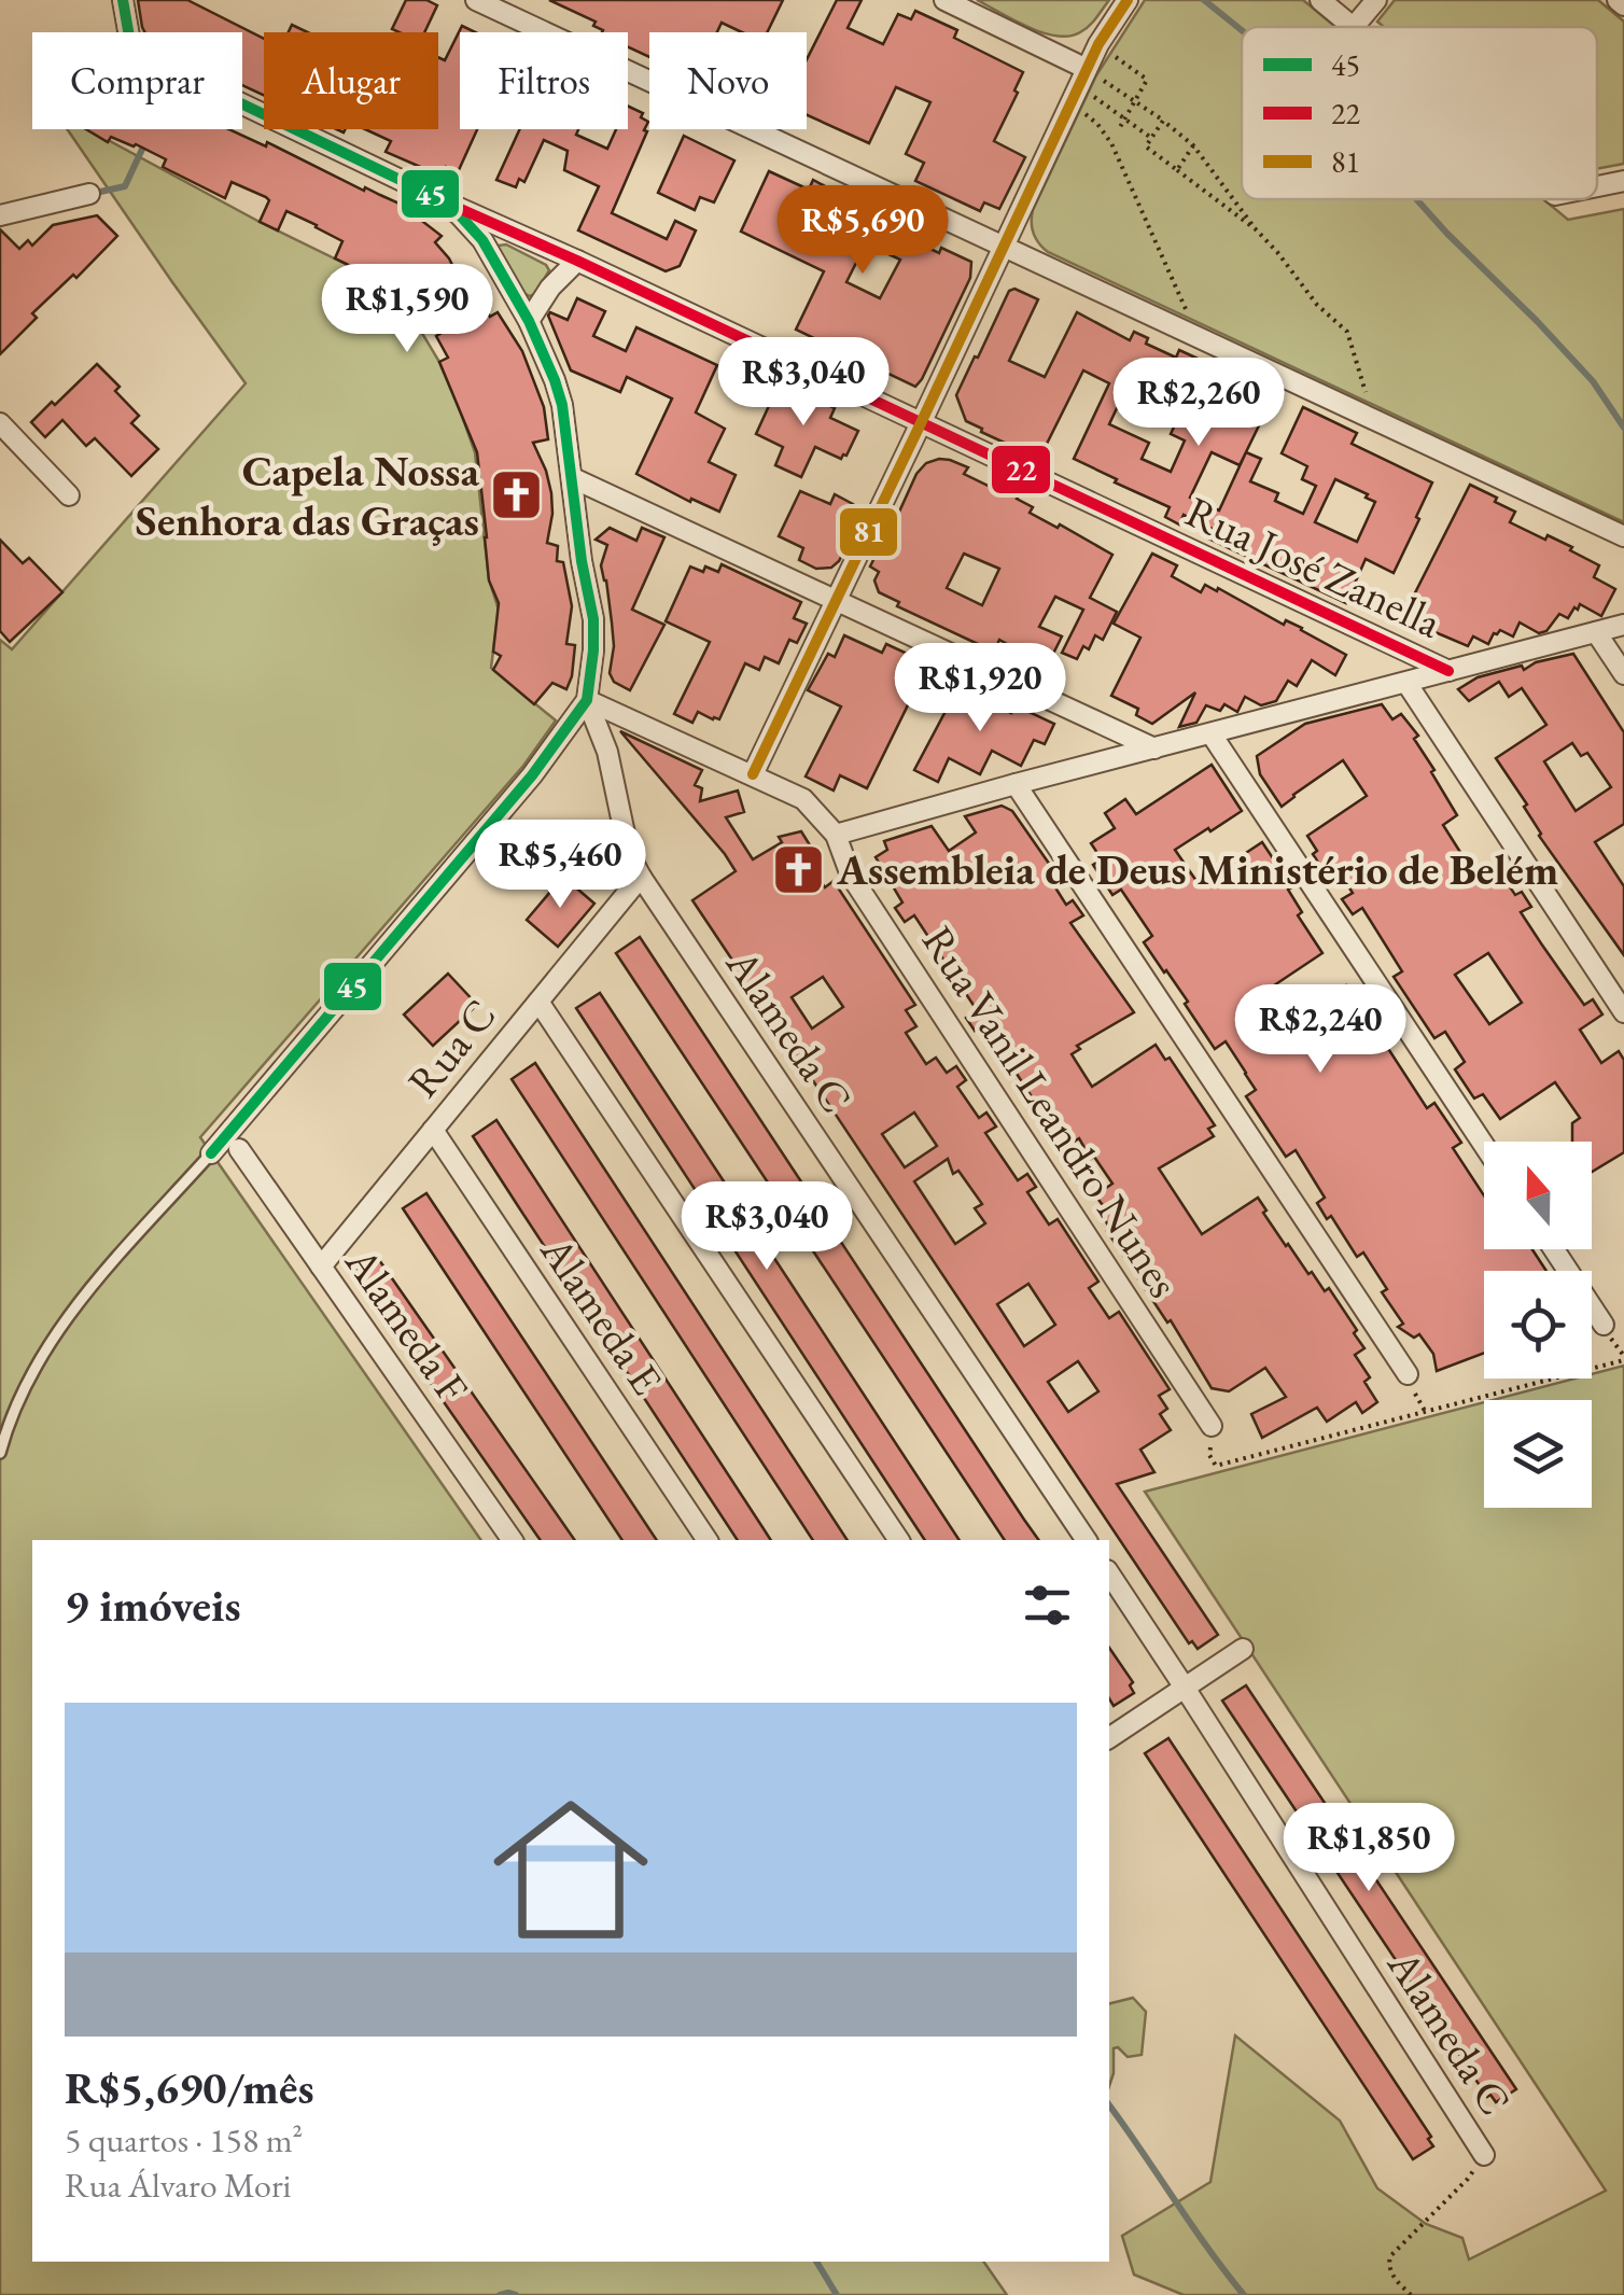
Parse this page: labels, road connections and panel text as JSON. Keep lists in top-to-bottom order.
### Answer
{
  "streets": {
    "street": [
      "Rua José Zanella",
      "Alameda C",
      "Rua C",
      "Rua Vanil Leandro Nunes",
      "Alameda E",
      "Alameda F"
    ]
  },
  "crossings": [
    ["Alameda C", "Rua C"],
    ["Rua C", "Alameda E"],
    ["Rua C", "Alameda F"]
  ],
  "places": {
    "church": ["Capela Nossa Senhora das Graças", "Assembleia de Deus Ministério de Belém"]
  },
  "lines": ["transit line 45", "transit line 81", "transit line 22"],
  "legend": ["45", "22", "81"],
  "north": "top",
  "page": {
    "chip": [
      "Comprar",
      "Alugar",
      "Filtros",
      "Novo"
    ],
    "price": [
      "R$5,690",
      "R$1,590",
      "R$3,040",
      "R$2,260",
      "R$1,920",
      "R$5,460",
      "R$2,240",
      "R$3,040",
      "R$1,850"
    ],
    "heading": "9 imóveis",
    "list": [
      {
        "name": "R$5,690/mês",
        "note": "5 quartos · 158 m² · Rua Álvaro Mori"
      }
    ]
  }
}
